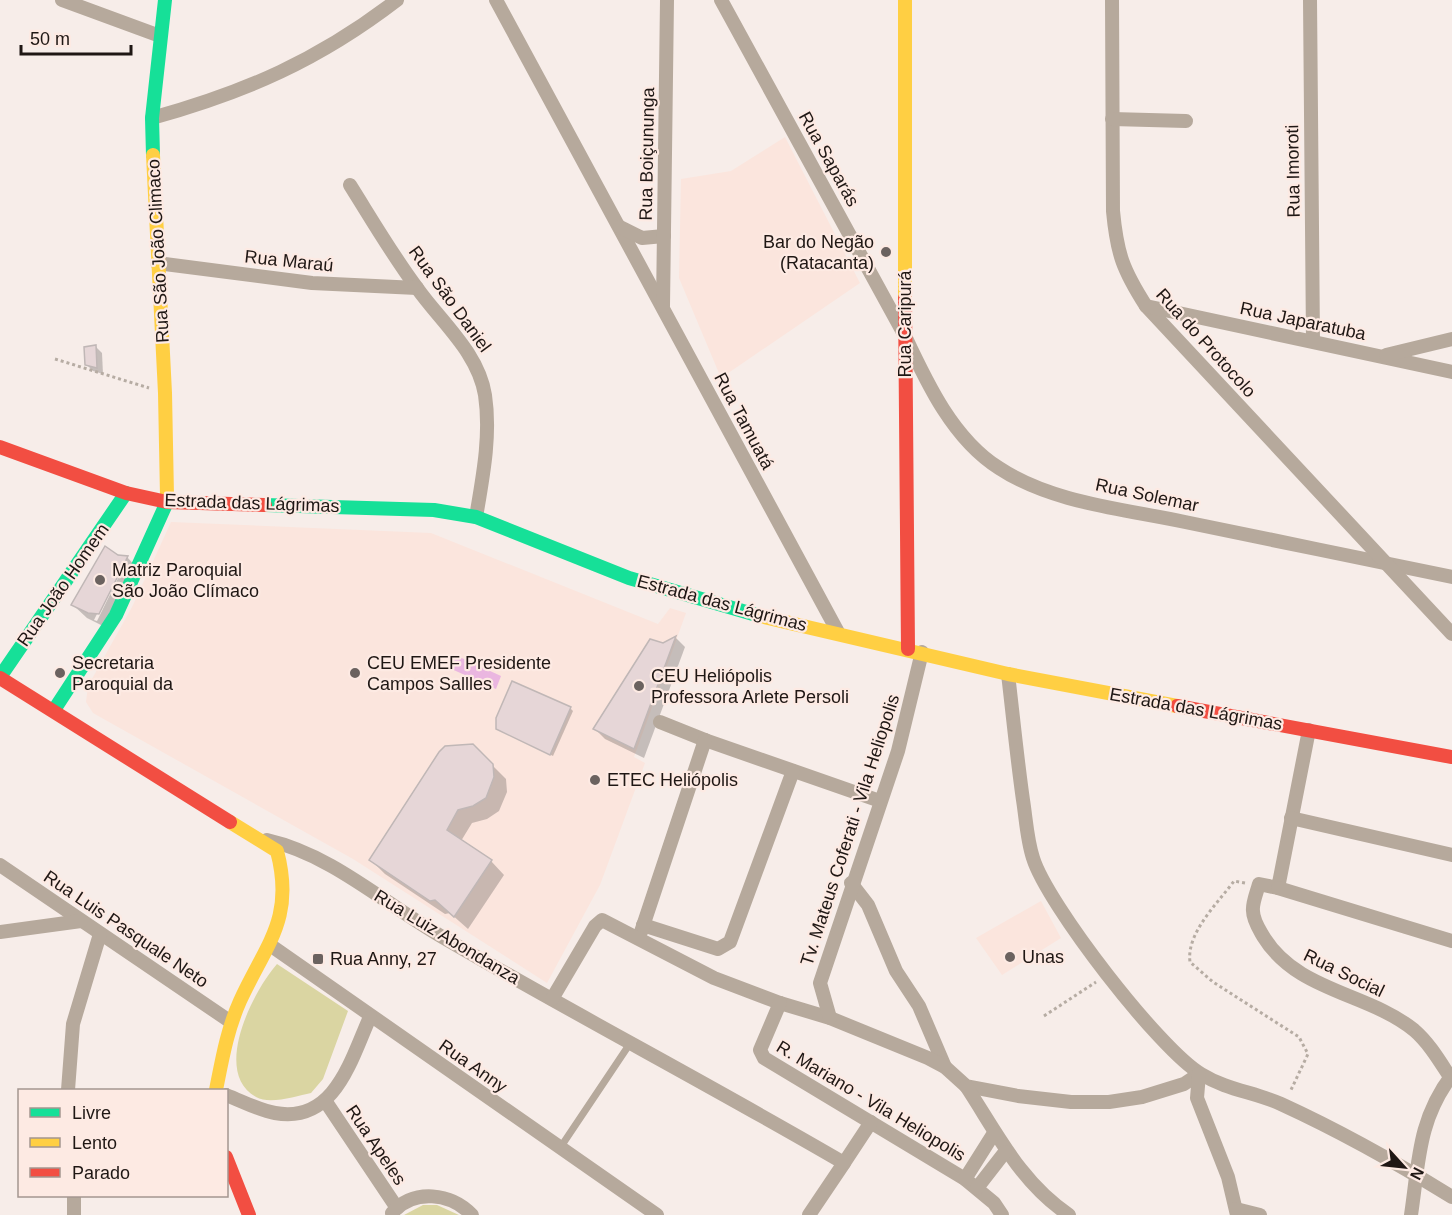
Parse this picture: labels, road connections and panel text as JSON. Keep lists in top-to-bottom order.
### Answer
{
  "streets": {
    "street": [
      "Rua Boiçununga",
      "Rua Saparás",
      "Rua Imoroti",
      "Rua São João Climaco",
      "Rua Maraú",
      "Rua São Daniel",
      "Rua Japaratuba",
      "Rua Caripurá",
      "Rua do Protocolo",
      "Rua Tamuatá",
      "Rua Solemar",
      "Estrada das Lágrimas",
      "Rua João Homem",
      "Tv. Mateus Coferati - Vila Heliopolis",
      "Rua Luis Pasquale Neto",
      "Rua Luiz Abondanza",
      "Rua Social",
      "Rua Anny",
      "R. Mariano - Vila Heliopolis",
      "Rua Apeles"
    ]
  },
  "crossings": [
    ["Rua Boiçununga", "Rua Tamuatá"],
    ["Rua Saparás", "Rua Caripurá"],
    ["Rua Saparás", "Rua Solemar"],
    ["Rua Imoroti", "Rua Japaratuba"],
    ["Rua São João Climaco", "Rua Maraú"],
    ["Rua São João Climaco", "Estrada das Lágrimas"],
    ["Rua Maraú", "Rua São Daniel"],
    ["Rua São Daniel", "Estrada das Lágrimas"],
    ["Rua Japaratuba", "Rua do Protocolo"],
    ["Rua Caripurá", "Rua Solemar"],
    ["Rua Caripurá", "Estrada das Lágrimas"],
    ["Rua Caripurá", "Tv. Mateus Coferati - Vila Heliopolis"],
    ["Rua do Protocolo", "Rua Solemar"],
    ["Rua Tamuatá", "Estrada das Lágrimas"],
    ["Estrada das Lágrimas", "Rua João Homem"],
    ["Estrada das Lágrimas", "Tv. Mateus Coferati - Vila Heliopolis"],
    ["Rua João Homem", "Rua Luiz Abondanza"]
  ],
  "places": {
    "other": [
      "Bar do Negão (Ratacanta)",
      "Matriz Paroquial São João Clímaco",
      "Secretaria Paroquial da",
      "CEU EMEF Presidente Campos Sallles",
      "CEU Heliópolis Professora Arlete Persoli",
      "ETEC Heliópolis",
      "Unas"
    ],
    "transit": ["Rua Anny, 27"]
  },
  "legend": ["Livre", "Lento", "Parado"],
  "scale_bar": "50 m",
  "north": "bottom right"
}
